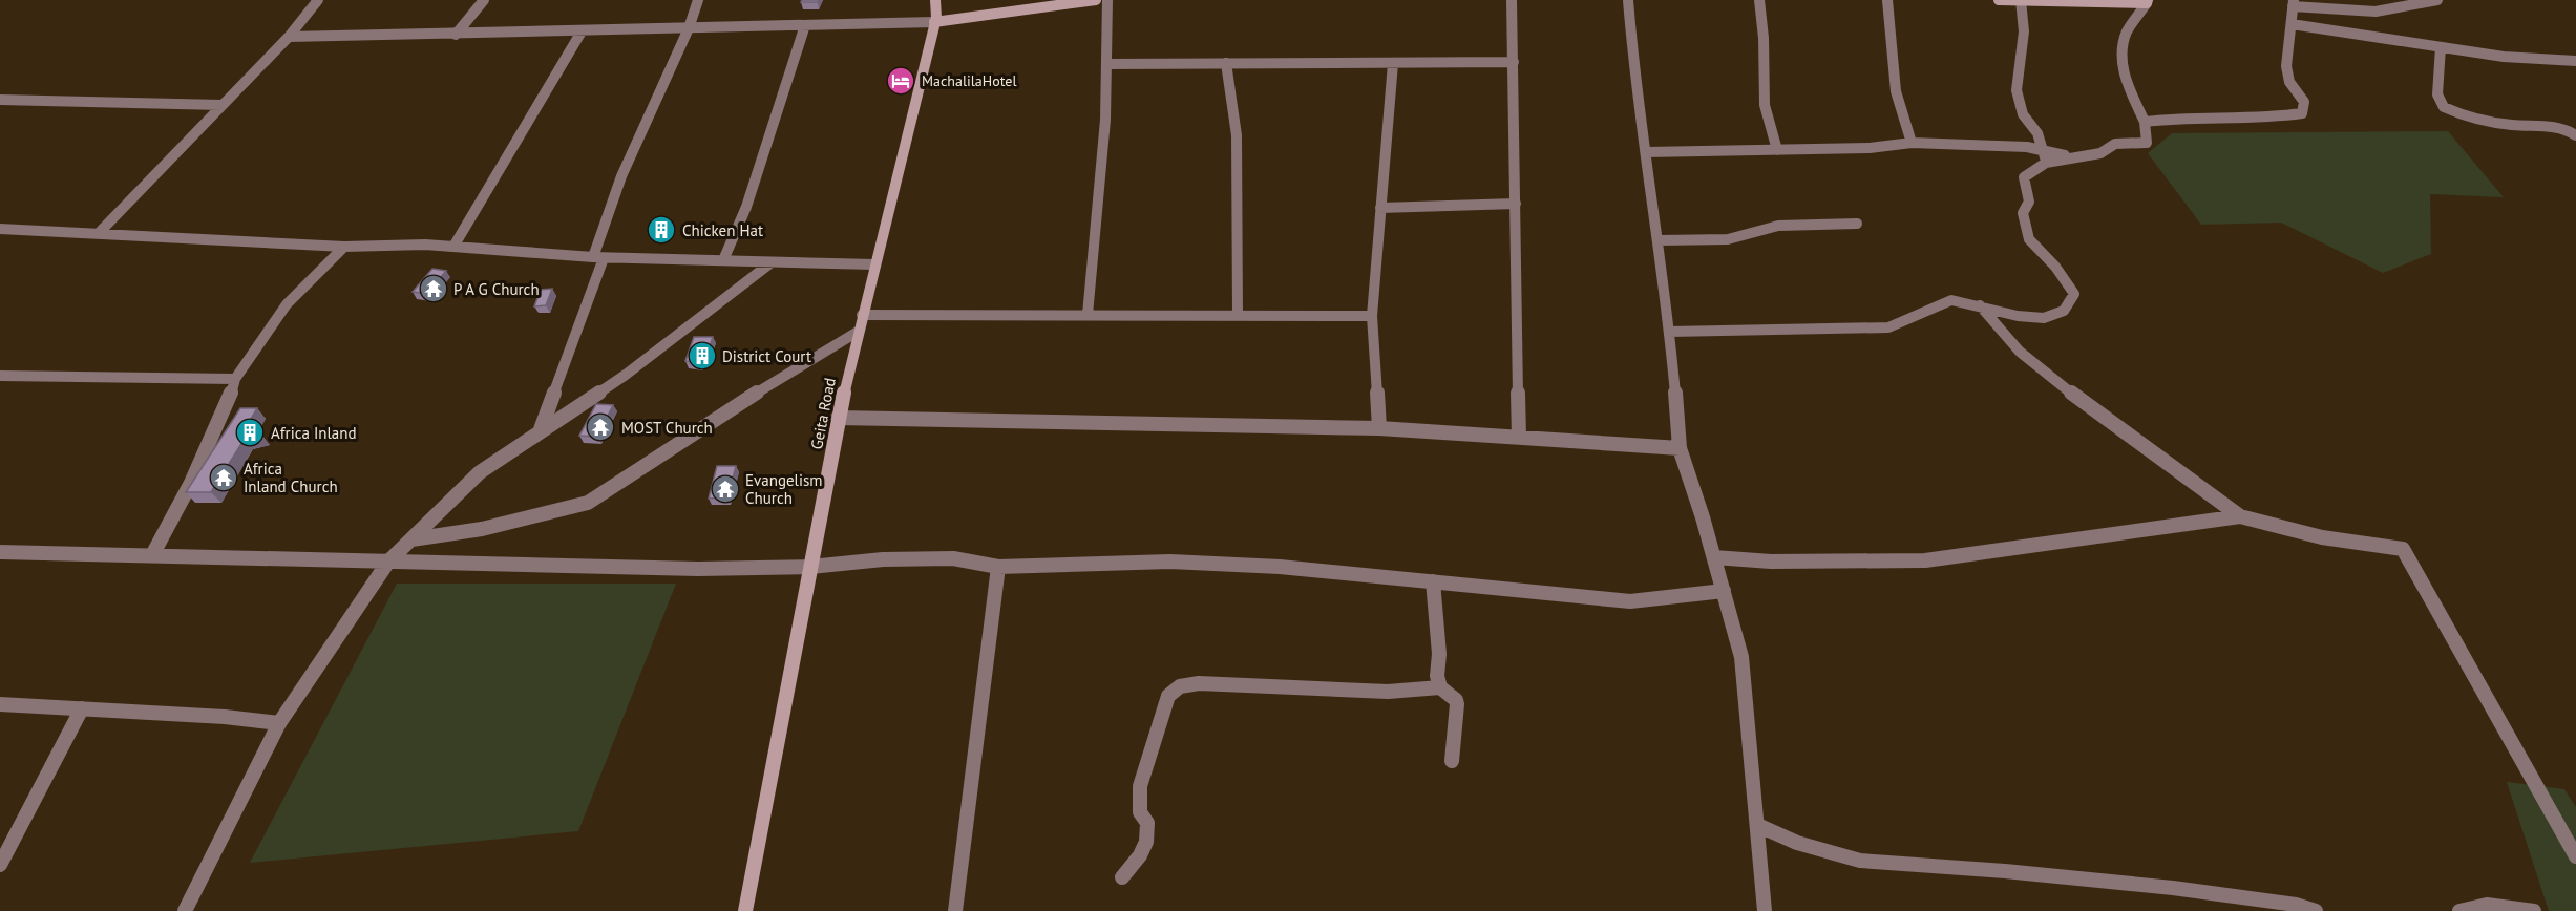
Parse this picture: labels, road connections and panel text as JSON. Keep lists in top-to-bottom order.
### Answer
{
  "streets": {
    "main road": ["Geita Road"]
  },
  "places": {
    "hotel": ["MachalilaHotel"],
    "building": ["Chicken Hat", "District Court", "Africa Inland"],
    "temple": [
      "P A G Church",
      "MOST Church",
      "Africa Inland Church",
      "Evangelism Church"
    ]
  }
}
